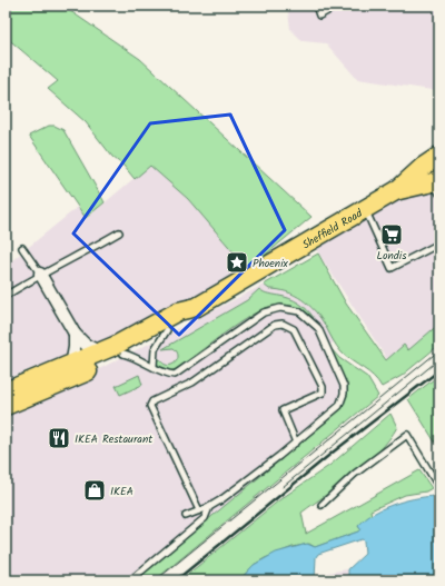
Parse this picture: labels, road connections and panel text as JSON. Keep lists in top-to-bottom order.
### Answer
{
  "streets": {
    "main road": ["Sheffield Road"]
  },
  "places": {
    "supermarket": ["Londis"],
    "place": ["Phoenix"],
    "restaurant": ["IKEA Restaurant"],
    "shop": ["IKEA"]
  }
}
